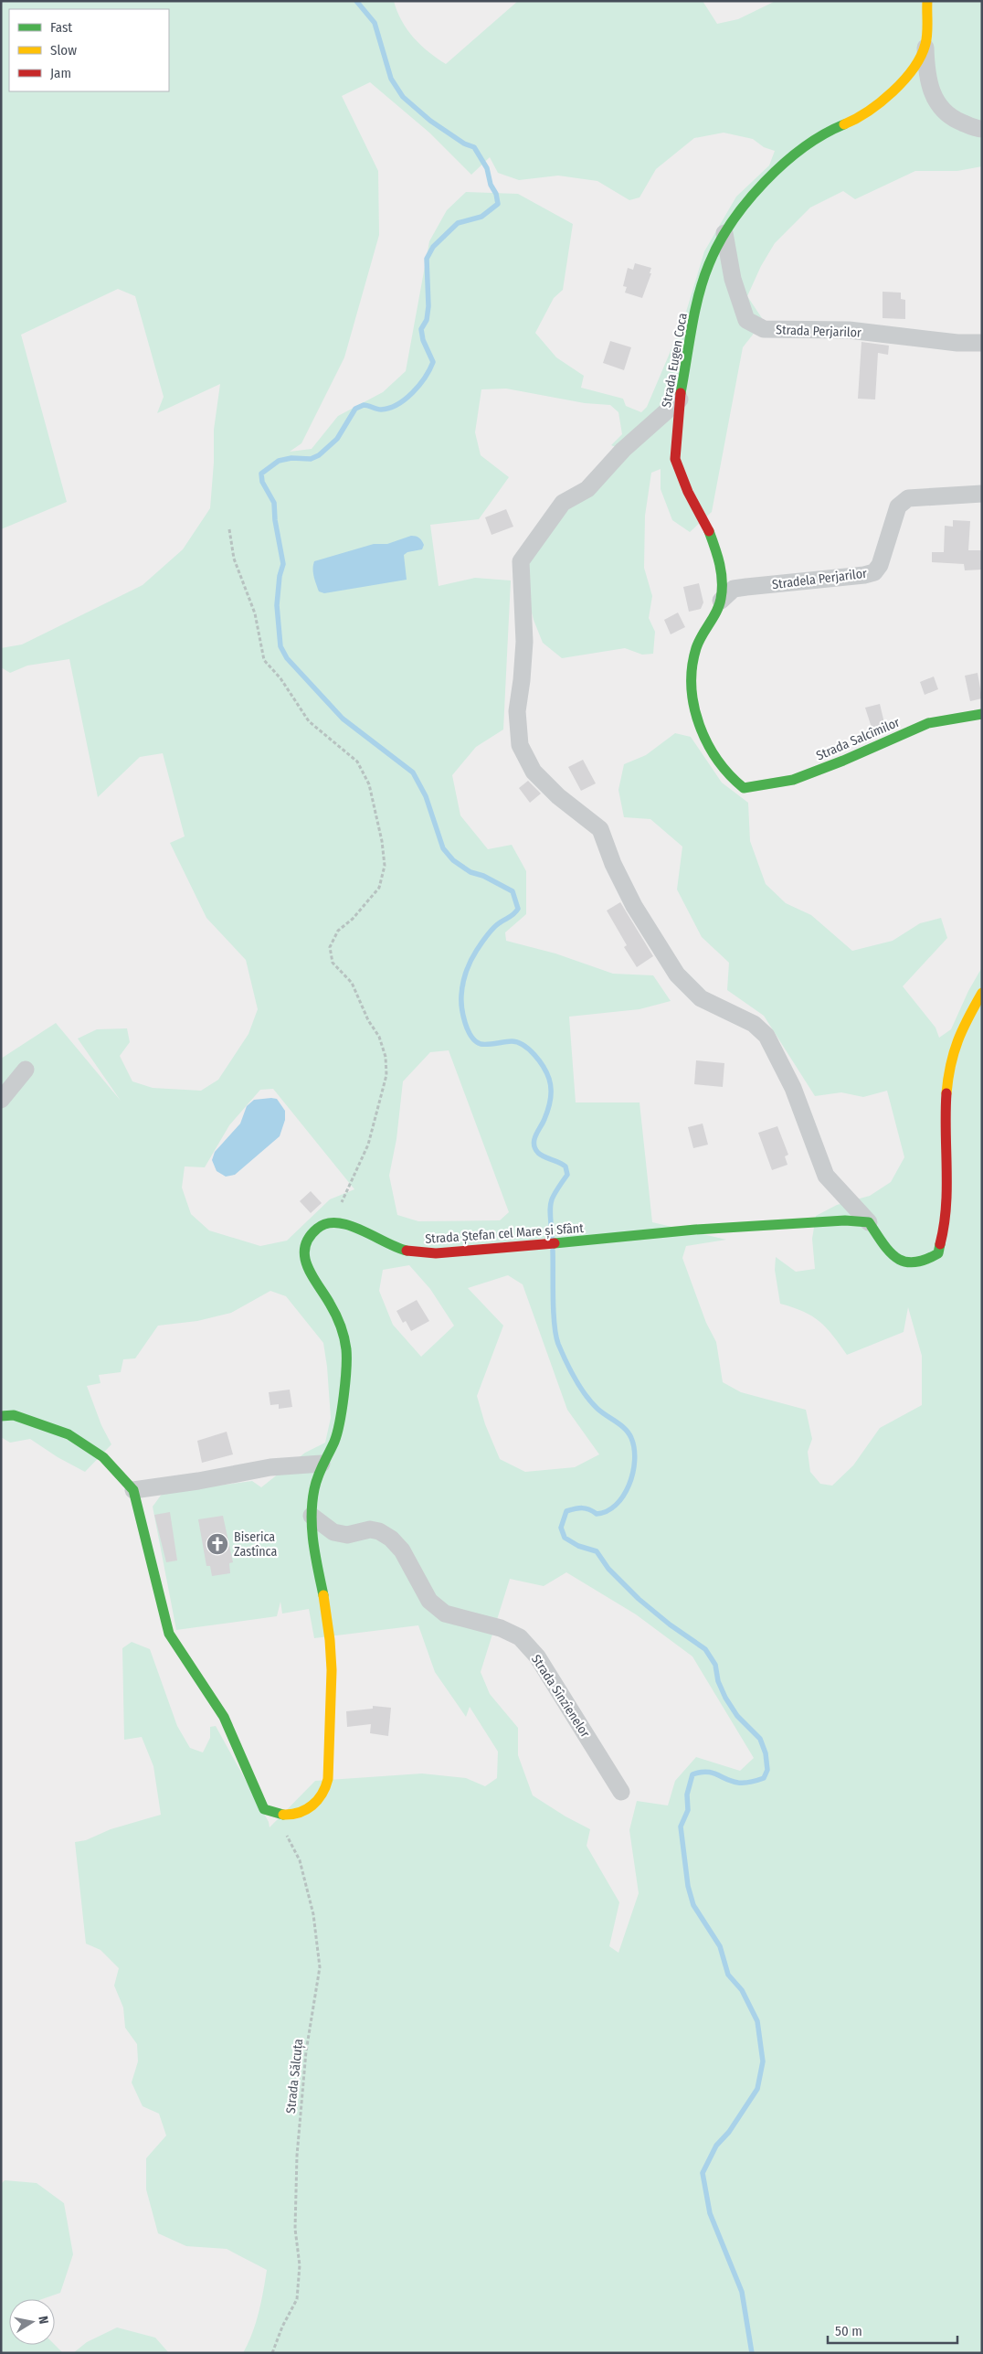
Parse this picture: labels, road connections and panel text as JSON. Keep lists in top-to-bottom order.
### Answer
{
  "streets": {
    "street": [
      "Strada Perjarilor",
      "Strada Eugen Coca",
      "Stradela Perjarilor",
      "Strada Salcîmilor",
      "Strada Ștefan cel Mare și Sfânt",
      "Strada Sînzîenelor"
    ],
    "path": ["Strada Sălcuța"]
  },
  "crossings": [
    ["Strada Perjarilor", "Strada Eugen Coca"],
    ["Strada Eugen Coca", "Stradela Perjarilor"],
    ["Strada Eugen Coca", "Strada Salcîmilor"]
  ],
  "places": {
    "church": ["Biserica Zastînca"]
  },
  "legend": ["Fast", "Slow", "Jam"],
  "scale_bar": "50 m",
  "north": "right"
}
